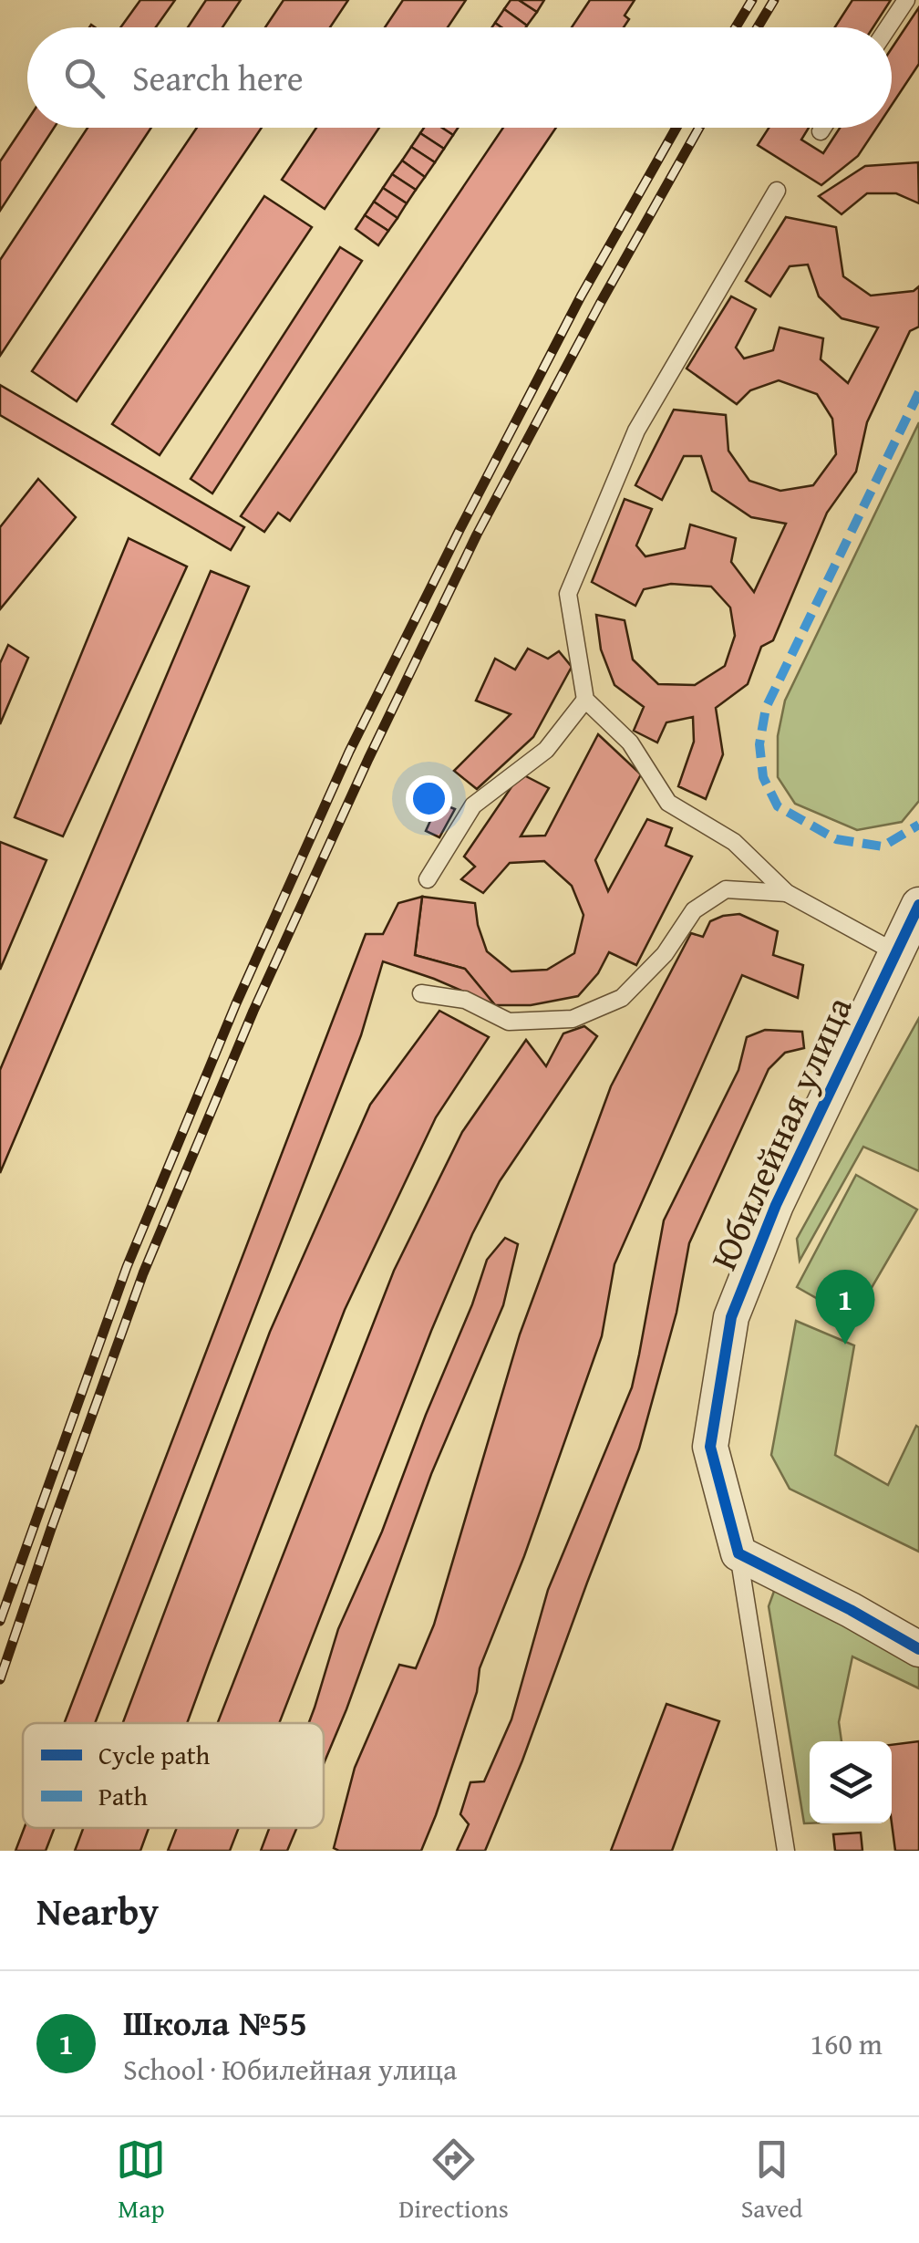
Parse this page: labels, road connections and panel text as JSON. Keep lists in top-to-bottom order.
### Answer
{
  "streets": {
    "street": ["Юбилейная улица"]
  },
  "legend": ["Cycle path", "Path"],
  "page": {
    "search": "Search here",
    "pins": "1",
    "heading": "Nearby",
    "list": [
      {
        "mark": "1",
        "name": "Школа №55",
        "note": "School · Юбилейная улица",
        "value": "160 m"
      }
    ],
    "nav": ["Map", "Directions", "Saved"]
  }
}
